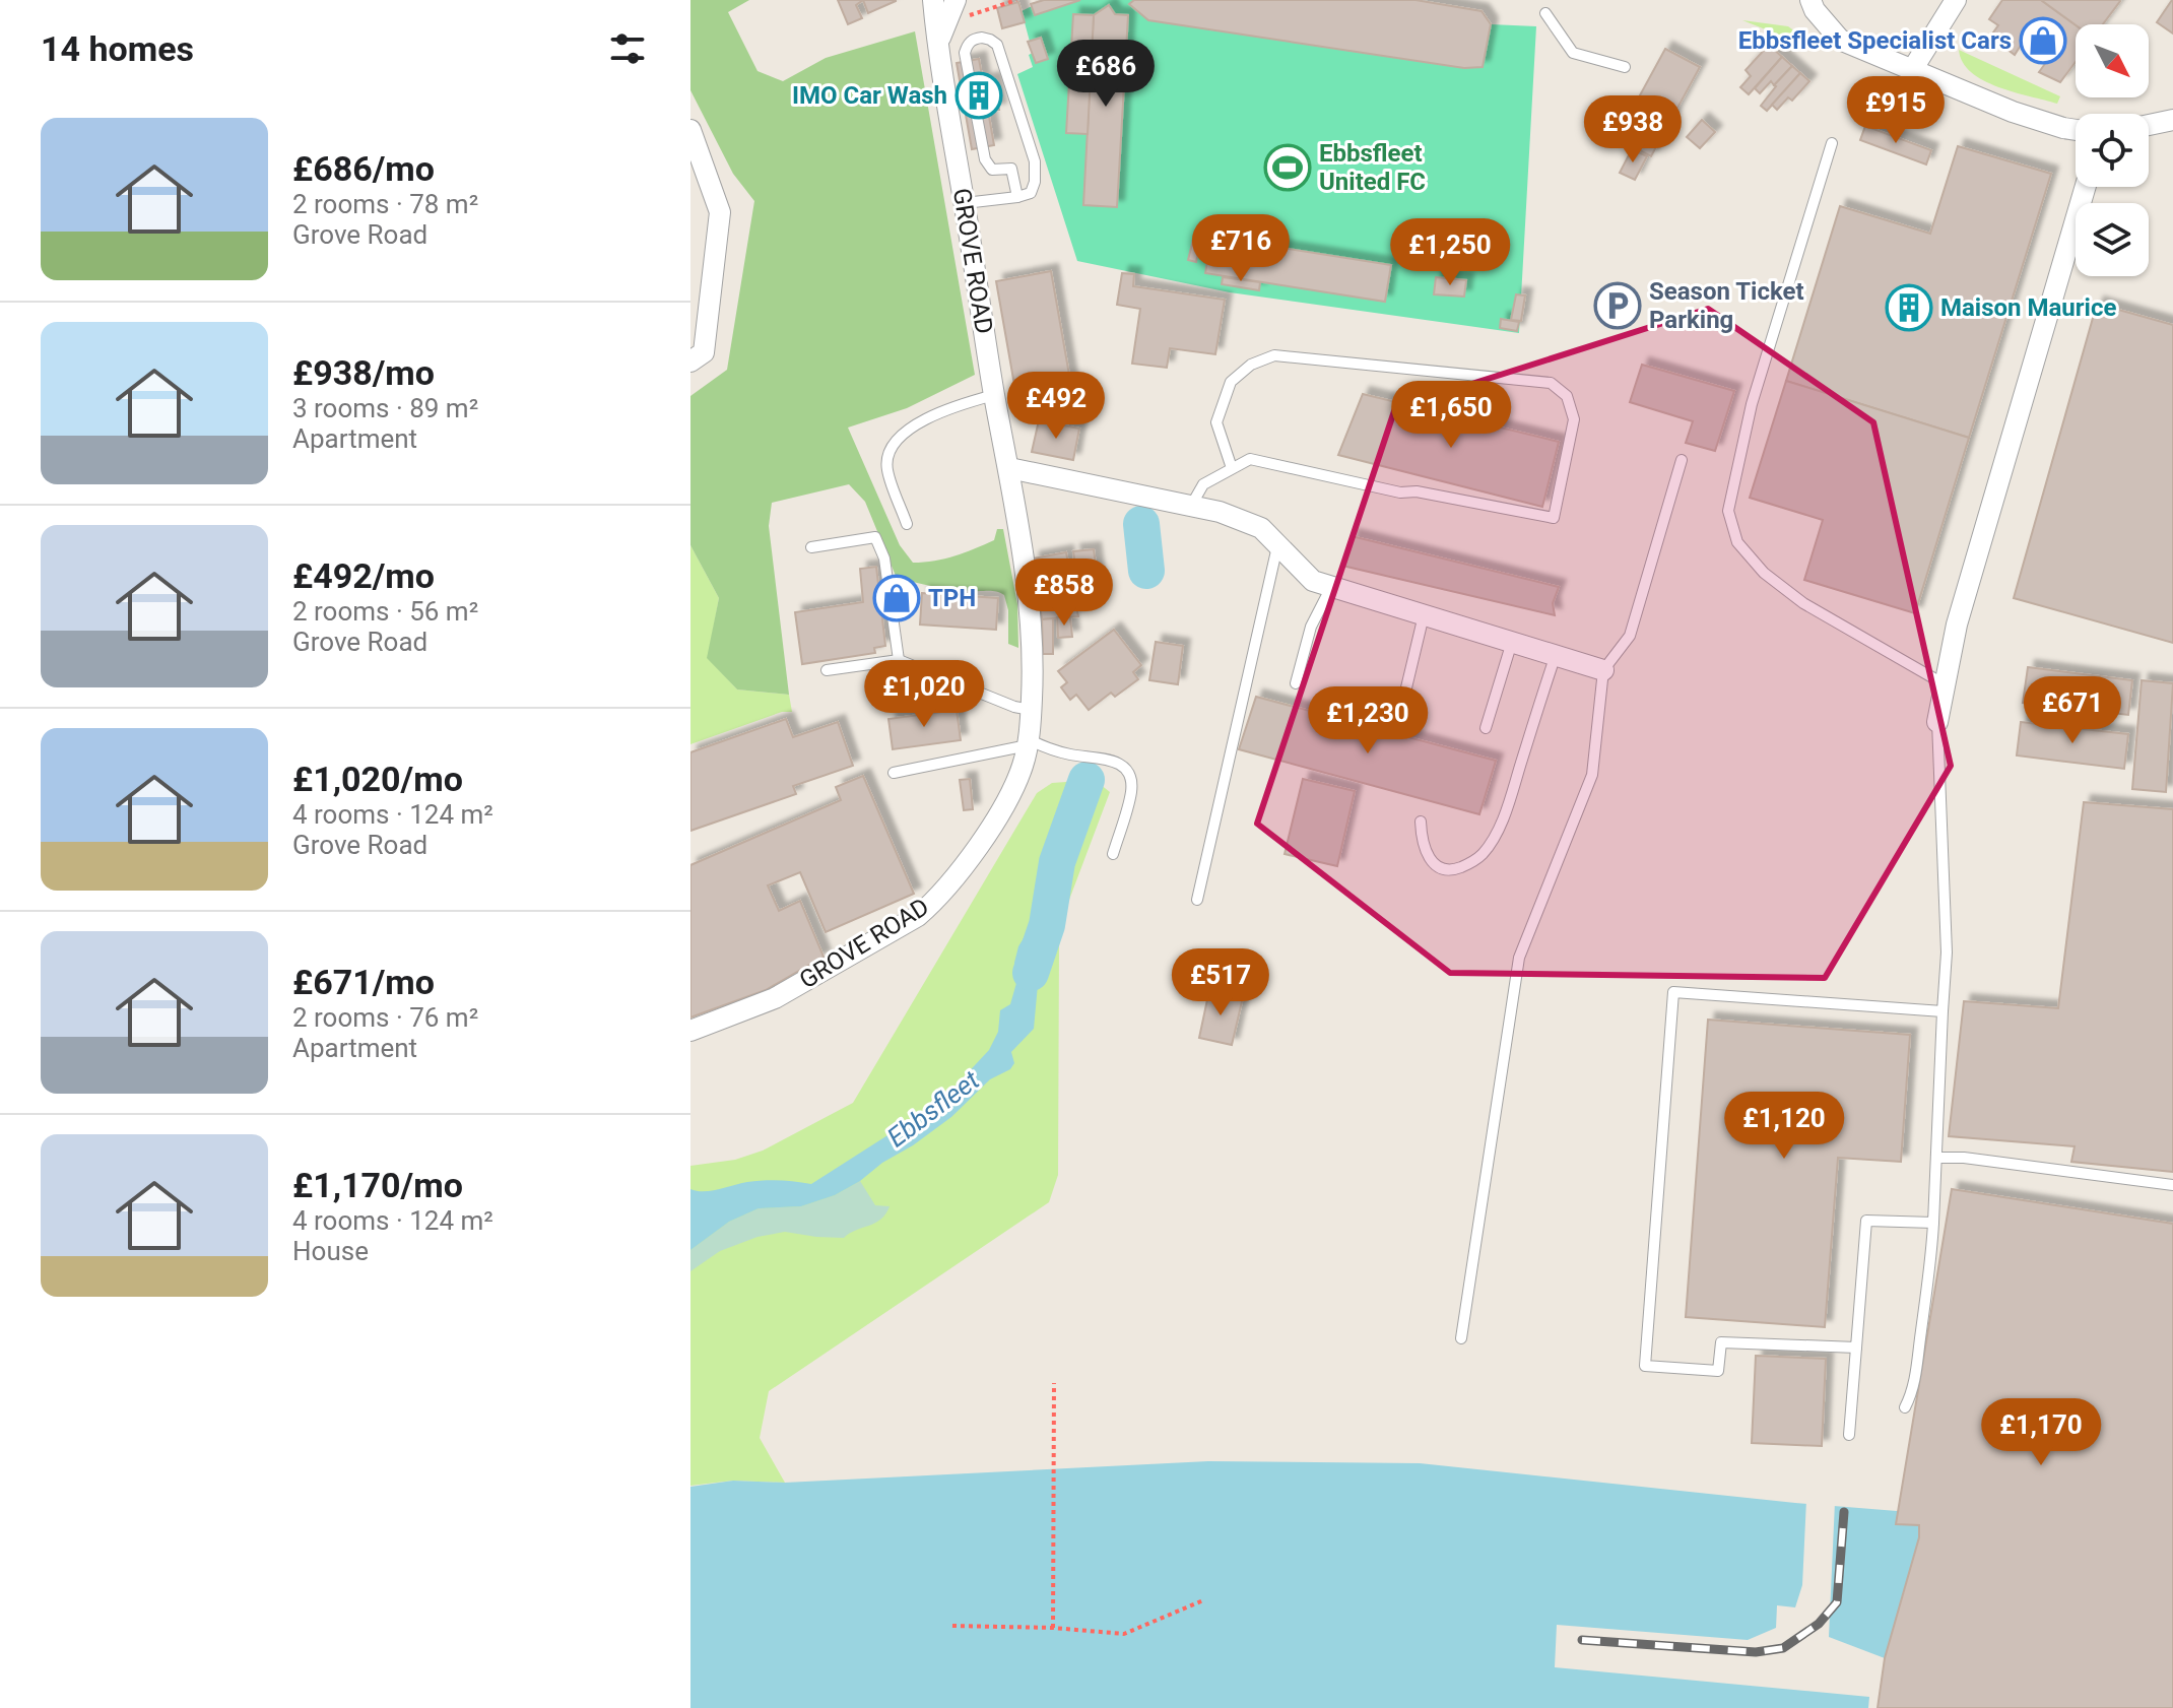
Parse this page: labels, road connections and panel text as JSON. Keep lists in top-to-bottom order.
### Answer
{
  "streets": {
    "street": ["GROVE ROAD"]
  },
  "water": ["Ebbsfleet"],
  "places": {
    "shop": ["Ebbsfleet Specialist Cars", "TPH"],
    "building": ["IMO Car Wash", "Maison Maurice"],
    "sports": ["Ebbsfleet United FC"],
    "parking": ["Season Ticket Parking"]
  },
  "north": "bottom right",
  "page": {
    "heading": "14 homes",
    "price": [
      "£686",
      "£915",
      "£938",
      "£716",
      "£1,250",
      "£492",
      "£1,650",
      "£858",
      "£1,020",
      "£671",
      "£1,230",
      "£517",
      "£1,120",
      "£1,170"
    ],
    "list": [
      {
        "name": "£686/mo",
        "note": "2 rooms · 78 m² · Grove Road"
      },
      {
        "name": "£938/mo",
        "note": "3 rooms · 89 m² · Apartment"
      },
      {
        "name": "£492/mo",
        "note": "2 rooms · 56 m² · Grove Road"
      },
      {
        "name": "£1,020/mo",
        "note": "4 rooms · 124 m² · Grove Road"
      },
      {
        "name": "£671/mo",
        "note": "2 rooms · 76 m² · Apartment"
      },
      {
        "name": "£1,170/mo",
        "note": "4 rooms · 124 m² · House"
      }
    ]
  }
}
